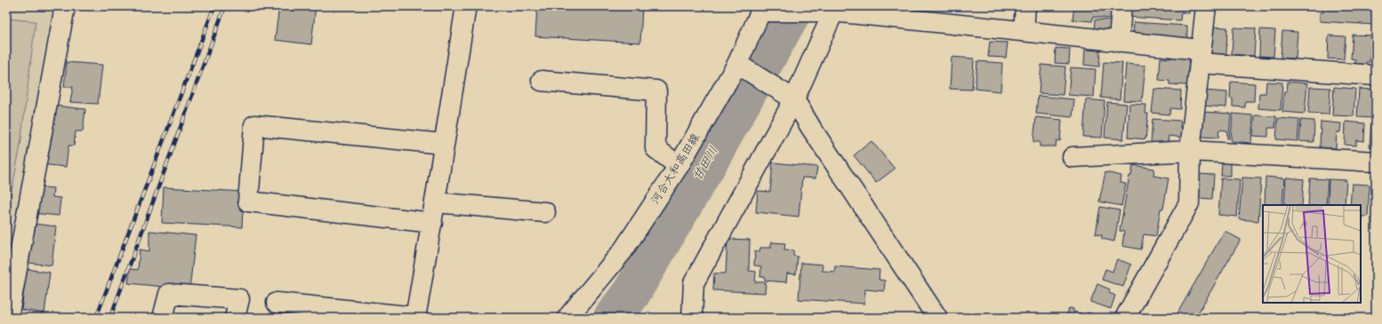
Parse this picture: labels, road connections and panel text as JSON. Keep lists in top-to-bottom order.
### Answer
{
  "streets": {
    "street": ["河合大和高田線"]
  },
  "water": ["甘田川"]
}
